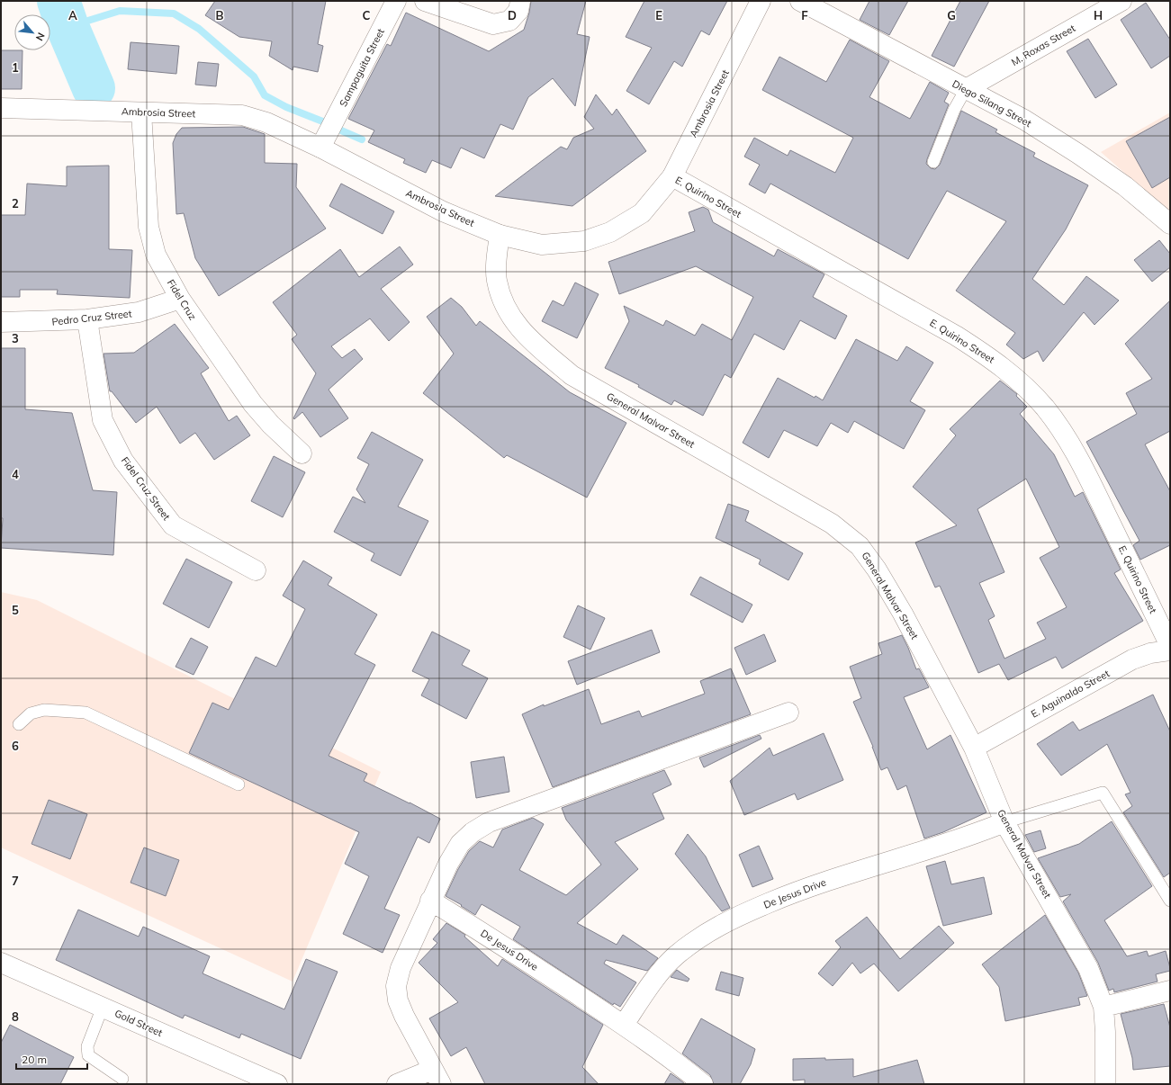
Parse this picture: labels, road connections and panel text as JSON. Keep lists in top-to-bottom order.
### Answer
{
  "streets": {
    "street": [
      "M. Roxas Street",
      "Sampaguita Street",
      "Ambrosia Street",
      "Diego Silang Street",
      "E. Quirino Street",
      "Fidel Cruz",
      "Pedro Cruz Street",
      "General Malvar Street",
      "Fidel Cruz Street",
      "E. Aguinaldo Street",
      "De Jesus Drive",
      "Gold Street"
    ]
  },
  "crossings": [
    ["M. Roxas Street", "Diego Silang Street"],
    ["Sampaguita Street", "Ambrosia Street"],
    ["Ambrosia Street", "E. Quirino Street"],
    ["Ambrosia Street", "Fidel Cruz"],
    ["Ambrosia Street", "General Malvar Street"],
    ["Fidel Cruz", "Pedro Cruz Street"],
    ["Pedro Cruz Street", "Fidel Cruz Street"],
    ["General Malvar Street", "E. Aguinaldo Street"],
    ["General Malvar Street", "De Jesus Drive"]
  ],
  "scale_bar": "20 m",
  "north": "bottom right",
  "grid": {
    "columns": [
      "A",
      "B",
      "C",
      "D",
      "E",
      "F",
      "G",
      "H"
    ],
    "rows": [
      "1",
      "2",
      "3",
      "4",
      "5",
      "6",
      "7",
      "8"
    ]
  }
}
